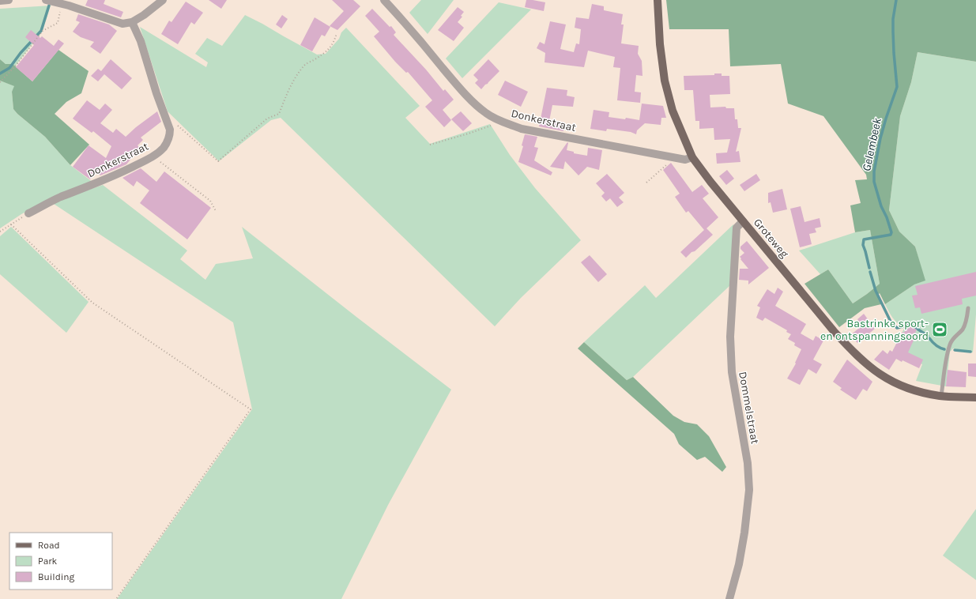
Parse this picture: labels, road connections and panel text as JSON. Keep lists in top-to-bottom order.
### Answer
{
  "streets": {
    "main road": ["Groteweg"],
    "street": ["Donkerstraat", "Dommelstraat"]
  },
  "crossings": [
    ["Donkerstraat", "Groteweg"],
    ["Groteweg", "Dommelstraat"]
  ],
  "water": ["Gelembeek"],
  "places": {
    "sports": ["Bastrinke sport- en ontspanningsoord"]
  },
  "legend": ["Road", "Park", "Building"]
}
